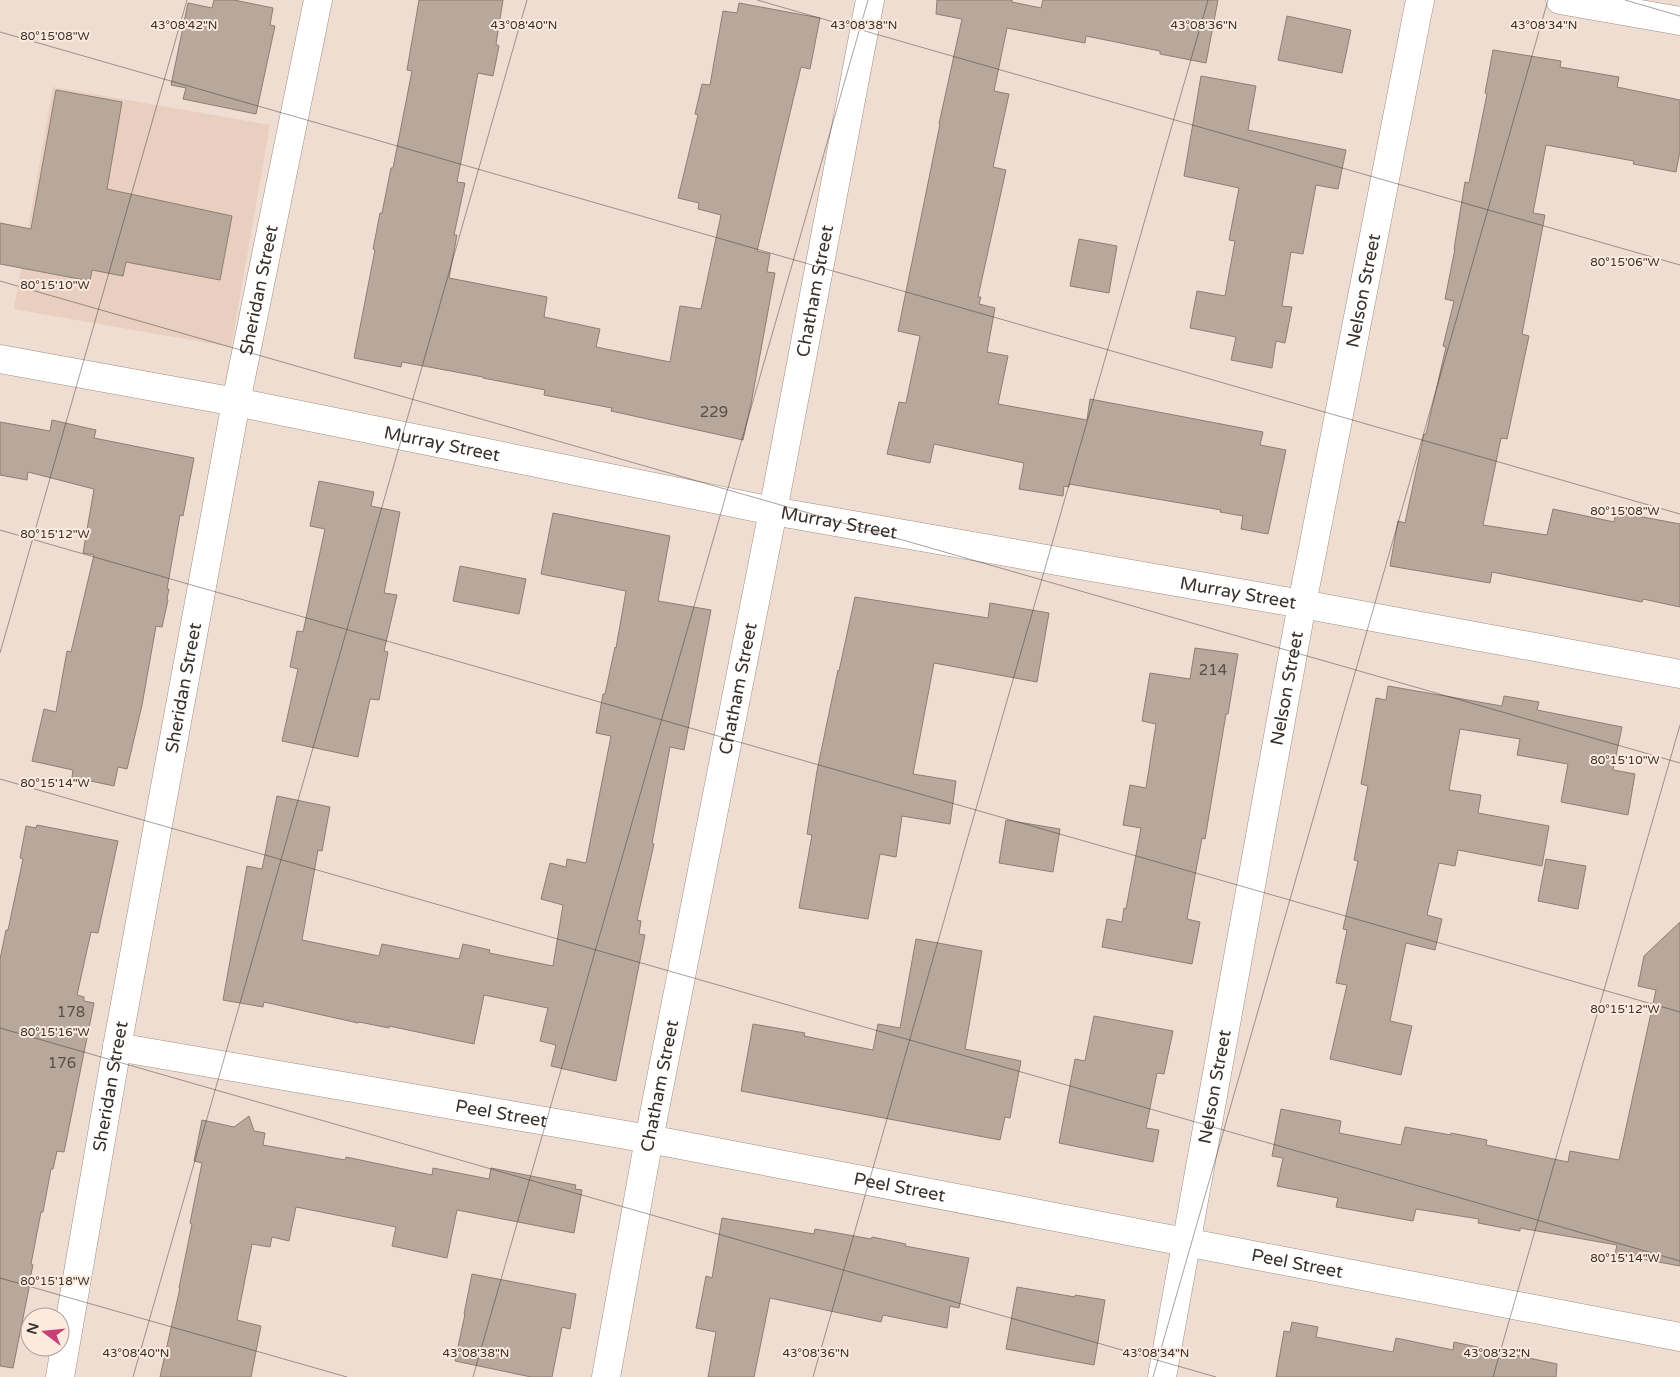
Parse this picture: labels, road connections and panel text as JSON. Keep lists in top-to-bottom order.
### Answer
{
  "streets": {
    "street": [
      "Sheridan Street",
      "Nelson Street",
      "Chatham Street",
      "Murray Street",
      "Peel Street"
    ]
  },
  "crossings": [
    ["Sheridan Street", "Murray Street"],
    ["Sheridan Street", "Peel Street"],
    ["Nelson Street", "Murray Street"],
    ["Nelson Street", "Peel Street"],
    ["Chatham Street", "Murray Street"],
    ["Chatham Street", "Peel Street"]
  ],
  "house_numbers": [
    "229",
    "214",
    "178",
    "176"
  ],
  "north": "left",
  "coordinates": [
    "43°08'42\"N",
    "43°08'40\"N",
    "43°08'38\"N",
    "43°08'36\"N",
    "43°08'34\"N",
    "80°15'08\"W",
    "80°15'06\"W",
    "80°15'10\"W",
    "80°15'12\"W",
    "80°15'14\"W",
    "80°15'16\"W",
    "80°15'18\"W",
    "43°08'32\"N"
  ]
}
